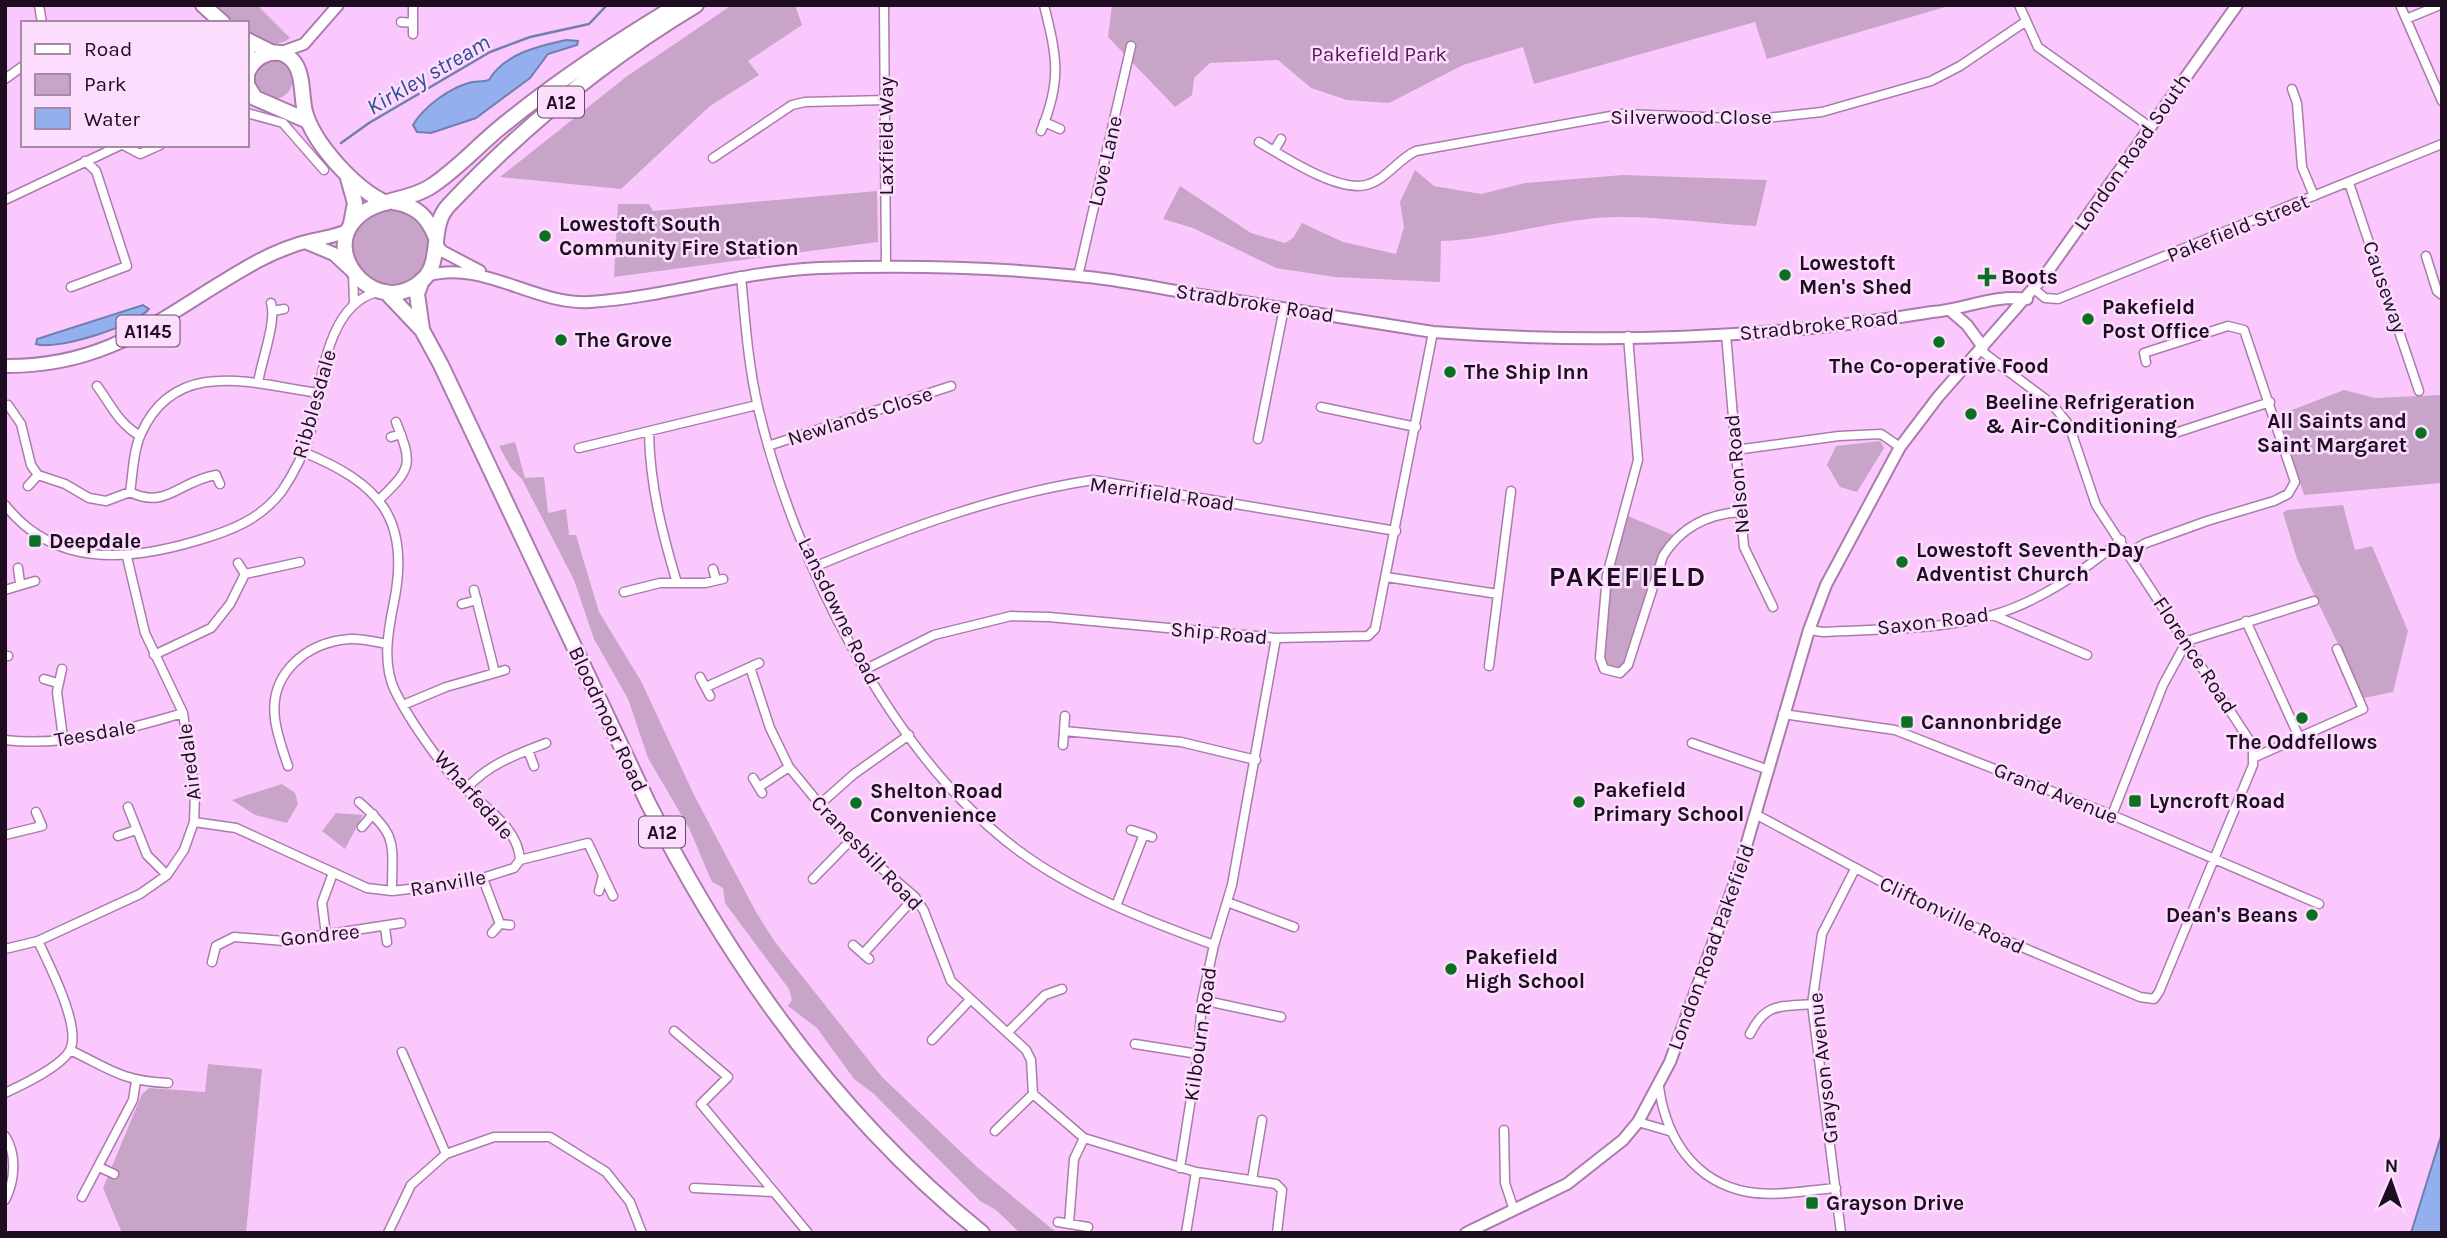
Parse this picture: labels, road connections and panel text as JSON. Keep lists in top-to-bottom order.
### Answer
{
  "streets": {
    "highway": ["A12", "Bloodmoor Road"],
    "main road": [
      "London Road South",
      "Stradbroke Road",
      "A1145",
      "London Road Pakefield"
    ],
    "street": [
      "Silverwood Close",
      "Laxfield Way",
      "Love Lane",
      "Pakefield Street",
      "Causeway",
      "Ribblesdale",
      "Newlands Close",
      "Nelson Road",
      "Merrifield Road",
      "Lansdowne Road",
      "Saxon Road",
      "Ship Road",
      "Florence Road",
      "Teesdale",
      "Airedale",
      "Grand Avenue",
      "Wharfedale",
      "Cranesbill Road",
      "Ranville",
      "Cliftonville Road",
      "Gondree",
      "Kilbourn Road",
      "Grayson Avenue"
    ]
  },
  "crossings": [
    ["A12", "Stradbroke Road"],
    ["A12", "A1145"],
    ["A12", "Bloodmoor Road"],
    ["Laxfield Way", "Stradbroke Road"],
    ["London Road South", "Pakefield Street"],
    ["London Road South", "Stradbroke Road"],
    ["London Road South", "London Road Pakefield"],
    ["Love Lane", "Stradbroke Road"],
    ["Pakefield Street", "Causeway"],
    ["Pakefield Street", "Stradbroke Road"],
    ["Pakefield Street", "London Road Pakefield"],
    ["Stradbroke Road", "A1145"],
    ["Stradbroke Road", "Nelson Road"],
    ["Stradbroke Road", "Lansdowne Road"],
    ["Stradbroke Road", "Ship Road"],
    ["Stradbroke Road", "London Road Pakefield"],
    ["Ribblesdale", "Airedale"],
    ["Ribblesdale", "Wharfedale"],
    ["Newlands Close", "Lansdowne Road"],
    ["Merrifield Road", "Lansdowne Road"],
    ["Merrifield Road", "Ship Road"],
    ["Lansdowne Road", "Ship Road"],
    ["Lansdowne Road", "Kilbourn Road"],
    ["Saxon Road", "Florence Road"],
    ["Saxon Road", "London Road Pakefield"],
    ["Ship Road", "Kilbourn Road"],
    ["Florence Road", "London Road Pakefield"],
    ["Teesdale", "Airedale"],
    ["Airedale", "Ranville"],
    ["Grand Avenue", "Cliftonville Road"],
    ["Grand Avenue", "London Road Pakefield"],
    ["Wharfedale", "Ranville"],
    ["Cliftonville Road", "London Road Pakefield"],
    ["Cliftonville Road", "Grayson Avenue"]
  ],
  "districts": ["PAKEFIELD"],
  "water": ["Kirkley stream"],
  "parks": ["Pakefield Park"],
  "places": {
    "other": [
      "Lowestoft South Community Fire Station",
      "Lowestoft Men's Shed",
      "Pakefield Post Office",
      "The Grove",
      "The Co-operative Food",
      "The Ship Inn",
      "Beeline Refrigeration & Air-Conditioning",
      "All Saints and Saint Margaret",
      "Lowestoft Seventh-Day Adventist Church",
      "The Oddfellows",
      "Pakefield Primary School",
      "Shelton Road Convenience",
      "Dean's Beans",
      "Pakefield High School"
    ],
    "health": ["Boots"],
    "transit": [
      "Deepdale",
      "Cannonbridge",
      "Lyncroft Road",
      "Grayson Drive"
    ]
  },
  "legend": ["Road", "Park", "Water"],
  "north": "top"
}
